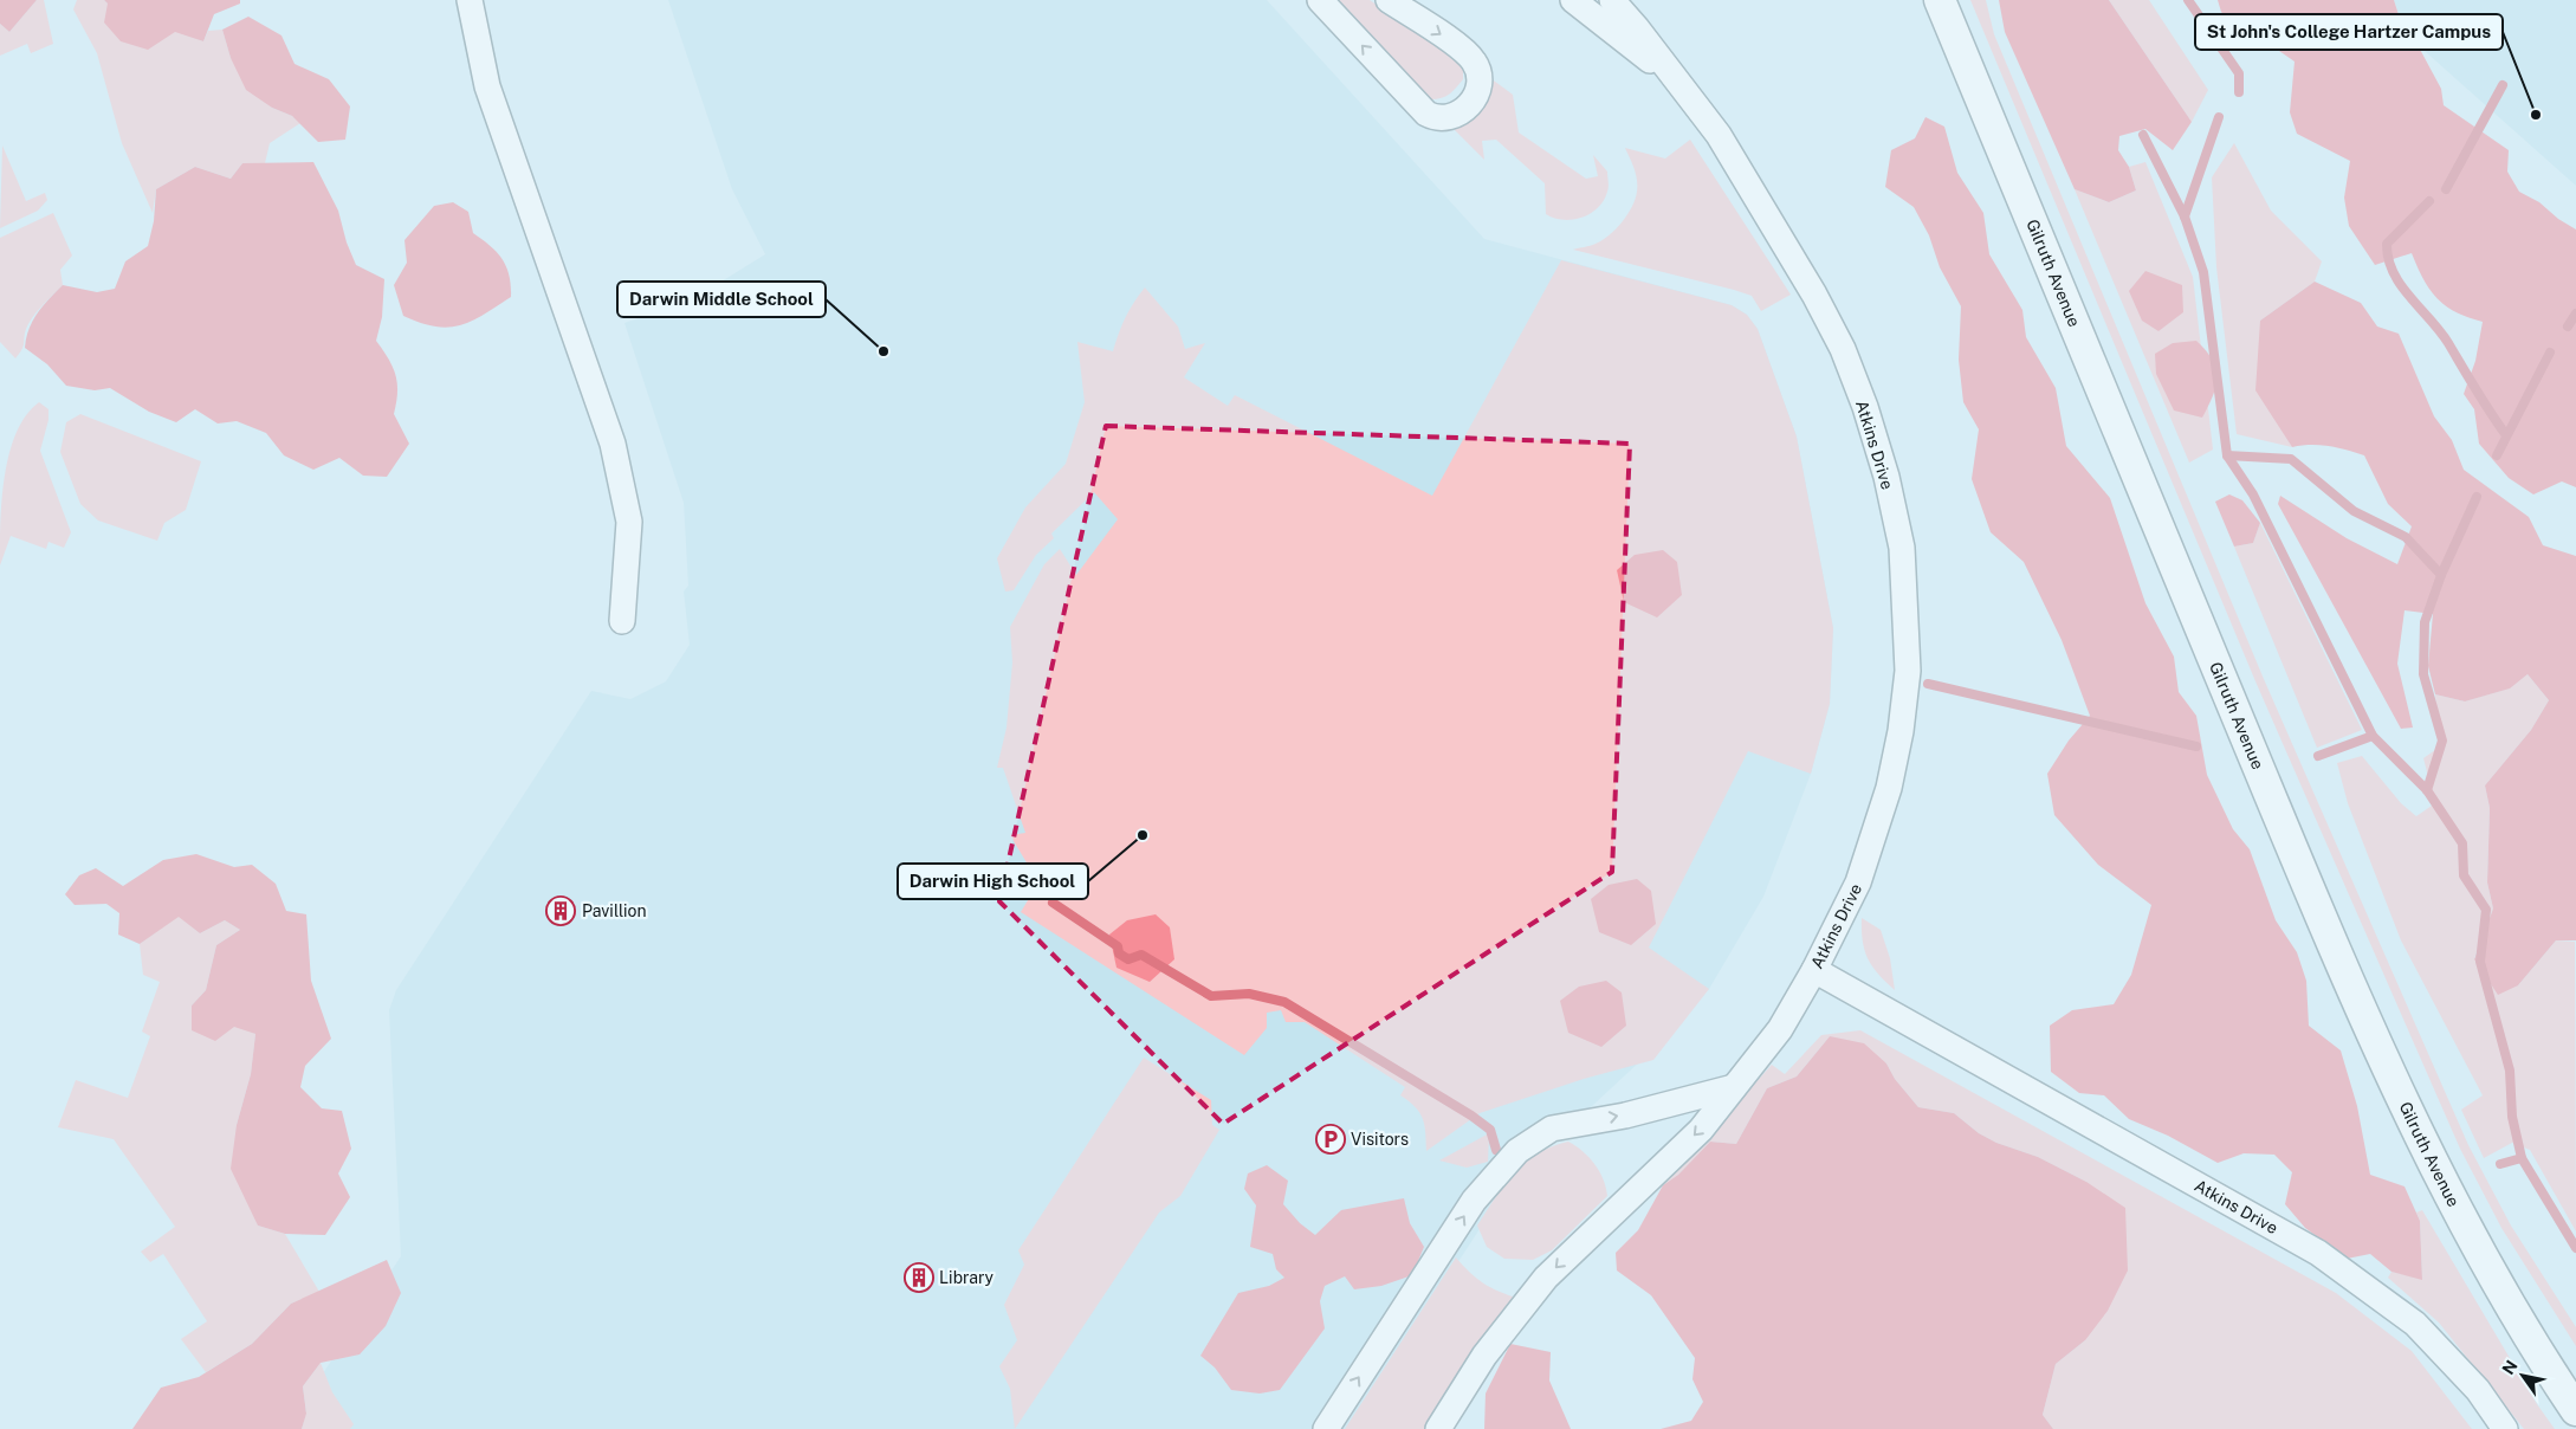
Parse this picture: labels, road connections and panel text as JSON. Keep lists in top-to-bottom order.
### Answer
{
  "streets": {
    "street": ["Gilruth Avenue", "Atkins Drive"]
  },
  "places": {
    "other": ["St John's College Hartzer Campus", "Darwin Middle School", "Darwin High School"],
    "building": ["Pavillion", "Library"],
    "parking": ["Visitors"]
  },
  "north": "top left"
}
